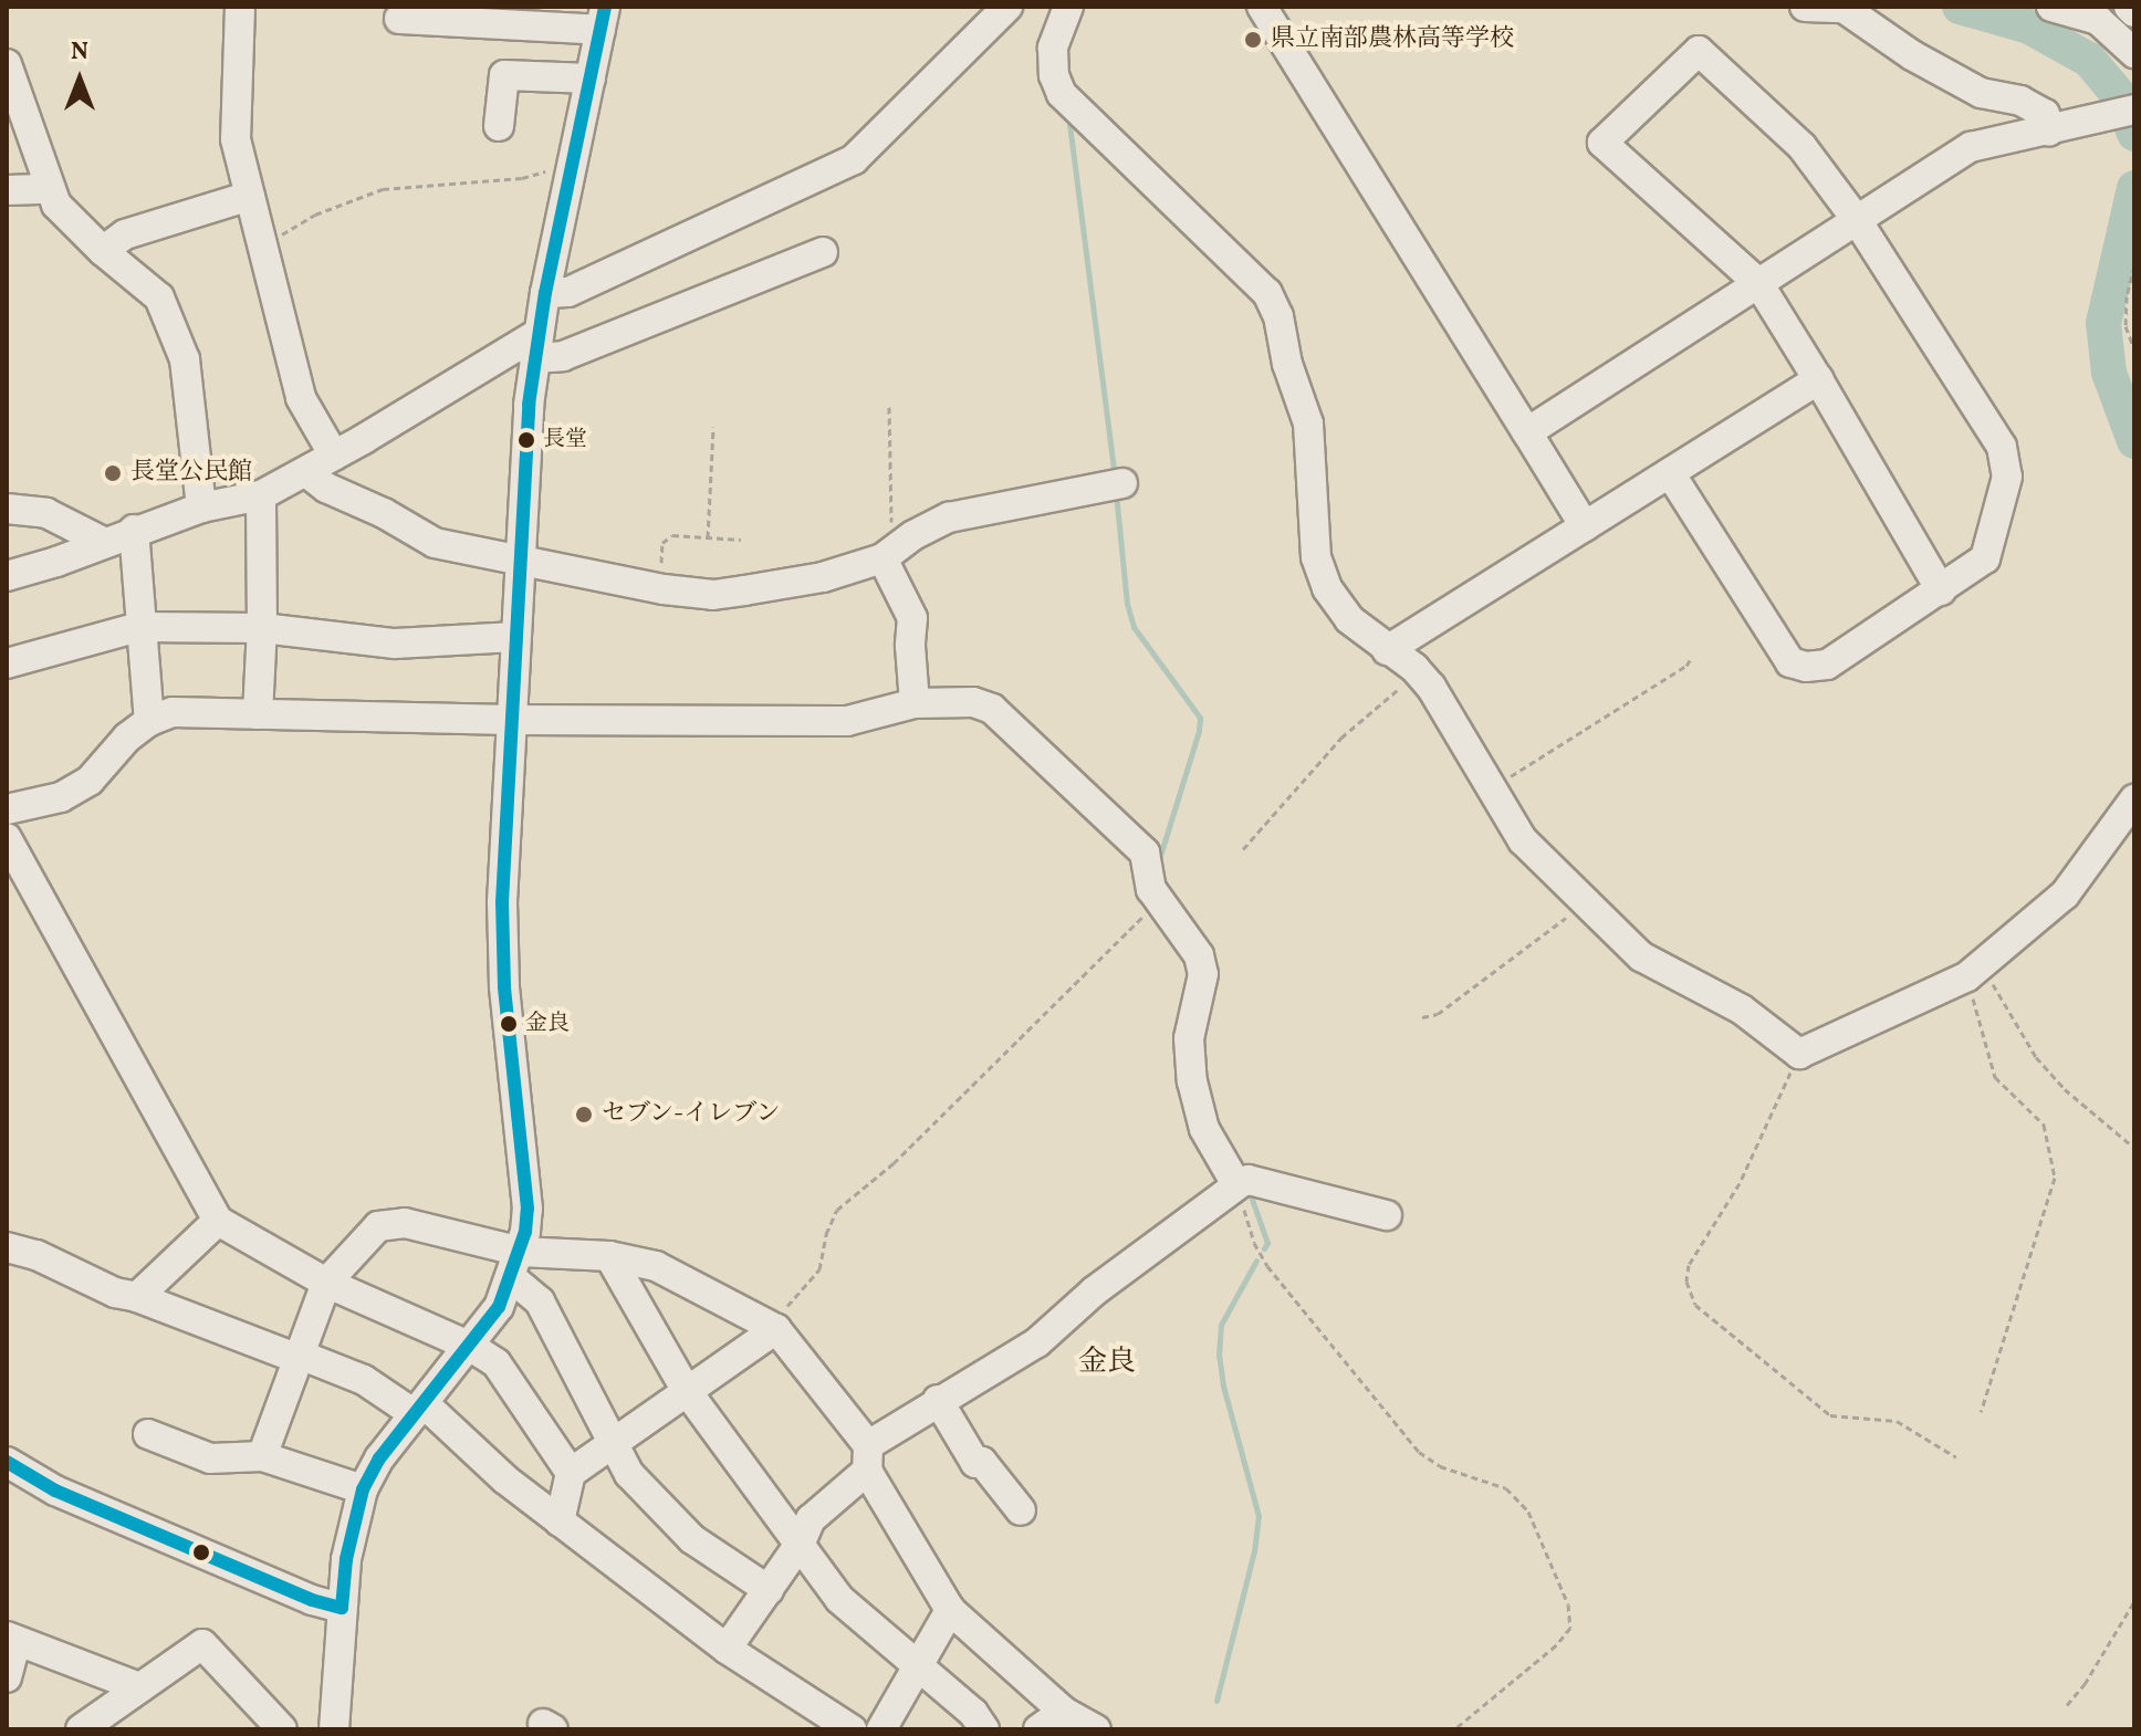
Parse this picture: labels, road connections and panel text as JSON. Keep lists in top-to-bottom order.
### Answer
{
  "districts": ["金良"],
  "places": [
    "県立南部農林高等学校",
    "長堂",
    "長堂公民館",
    "金良",
    "セブン-イレブン"
  ],
  "north": "top"
}
